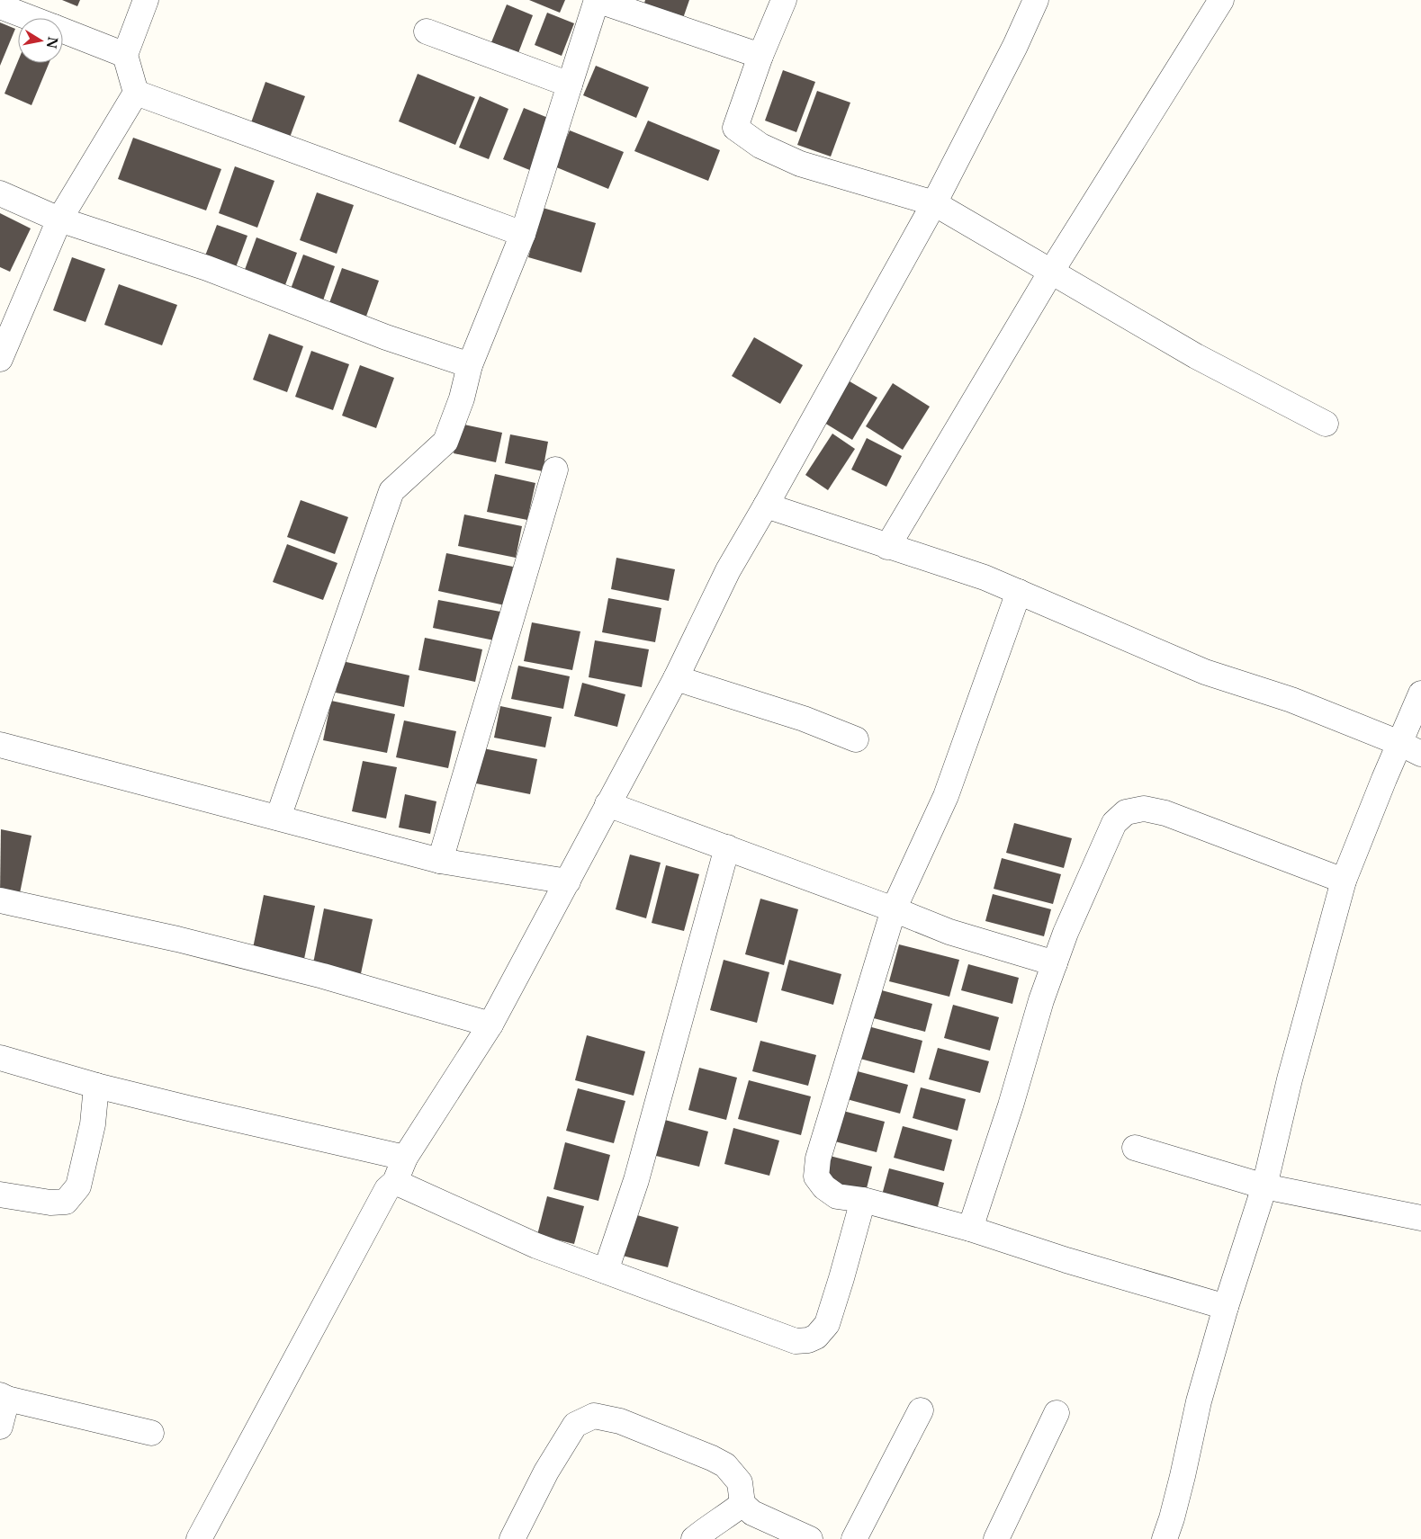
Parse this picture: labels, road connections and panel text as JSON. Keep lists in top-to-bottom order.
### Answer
{
  "north": "right"
}
